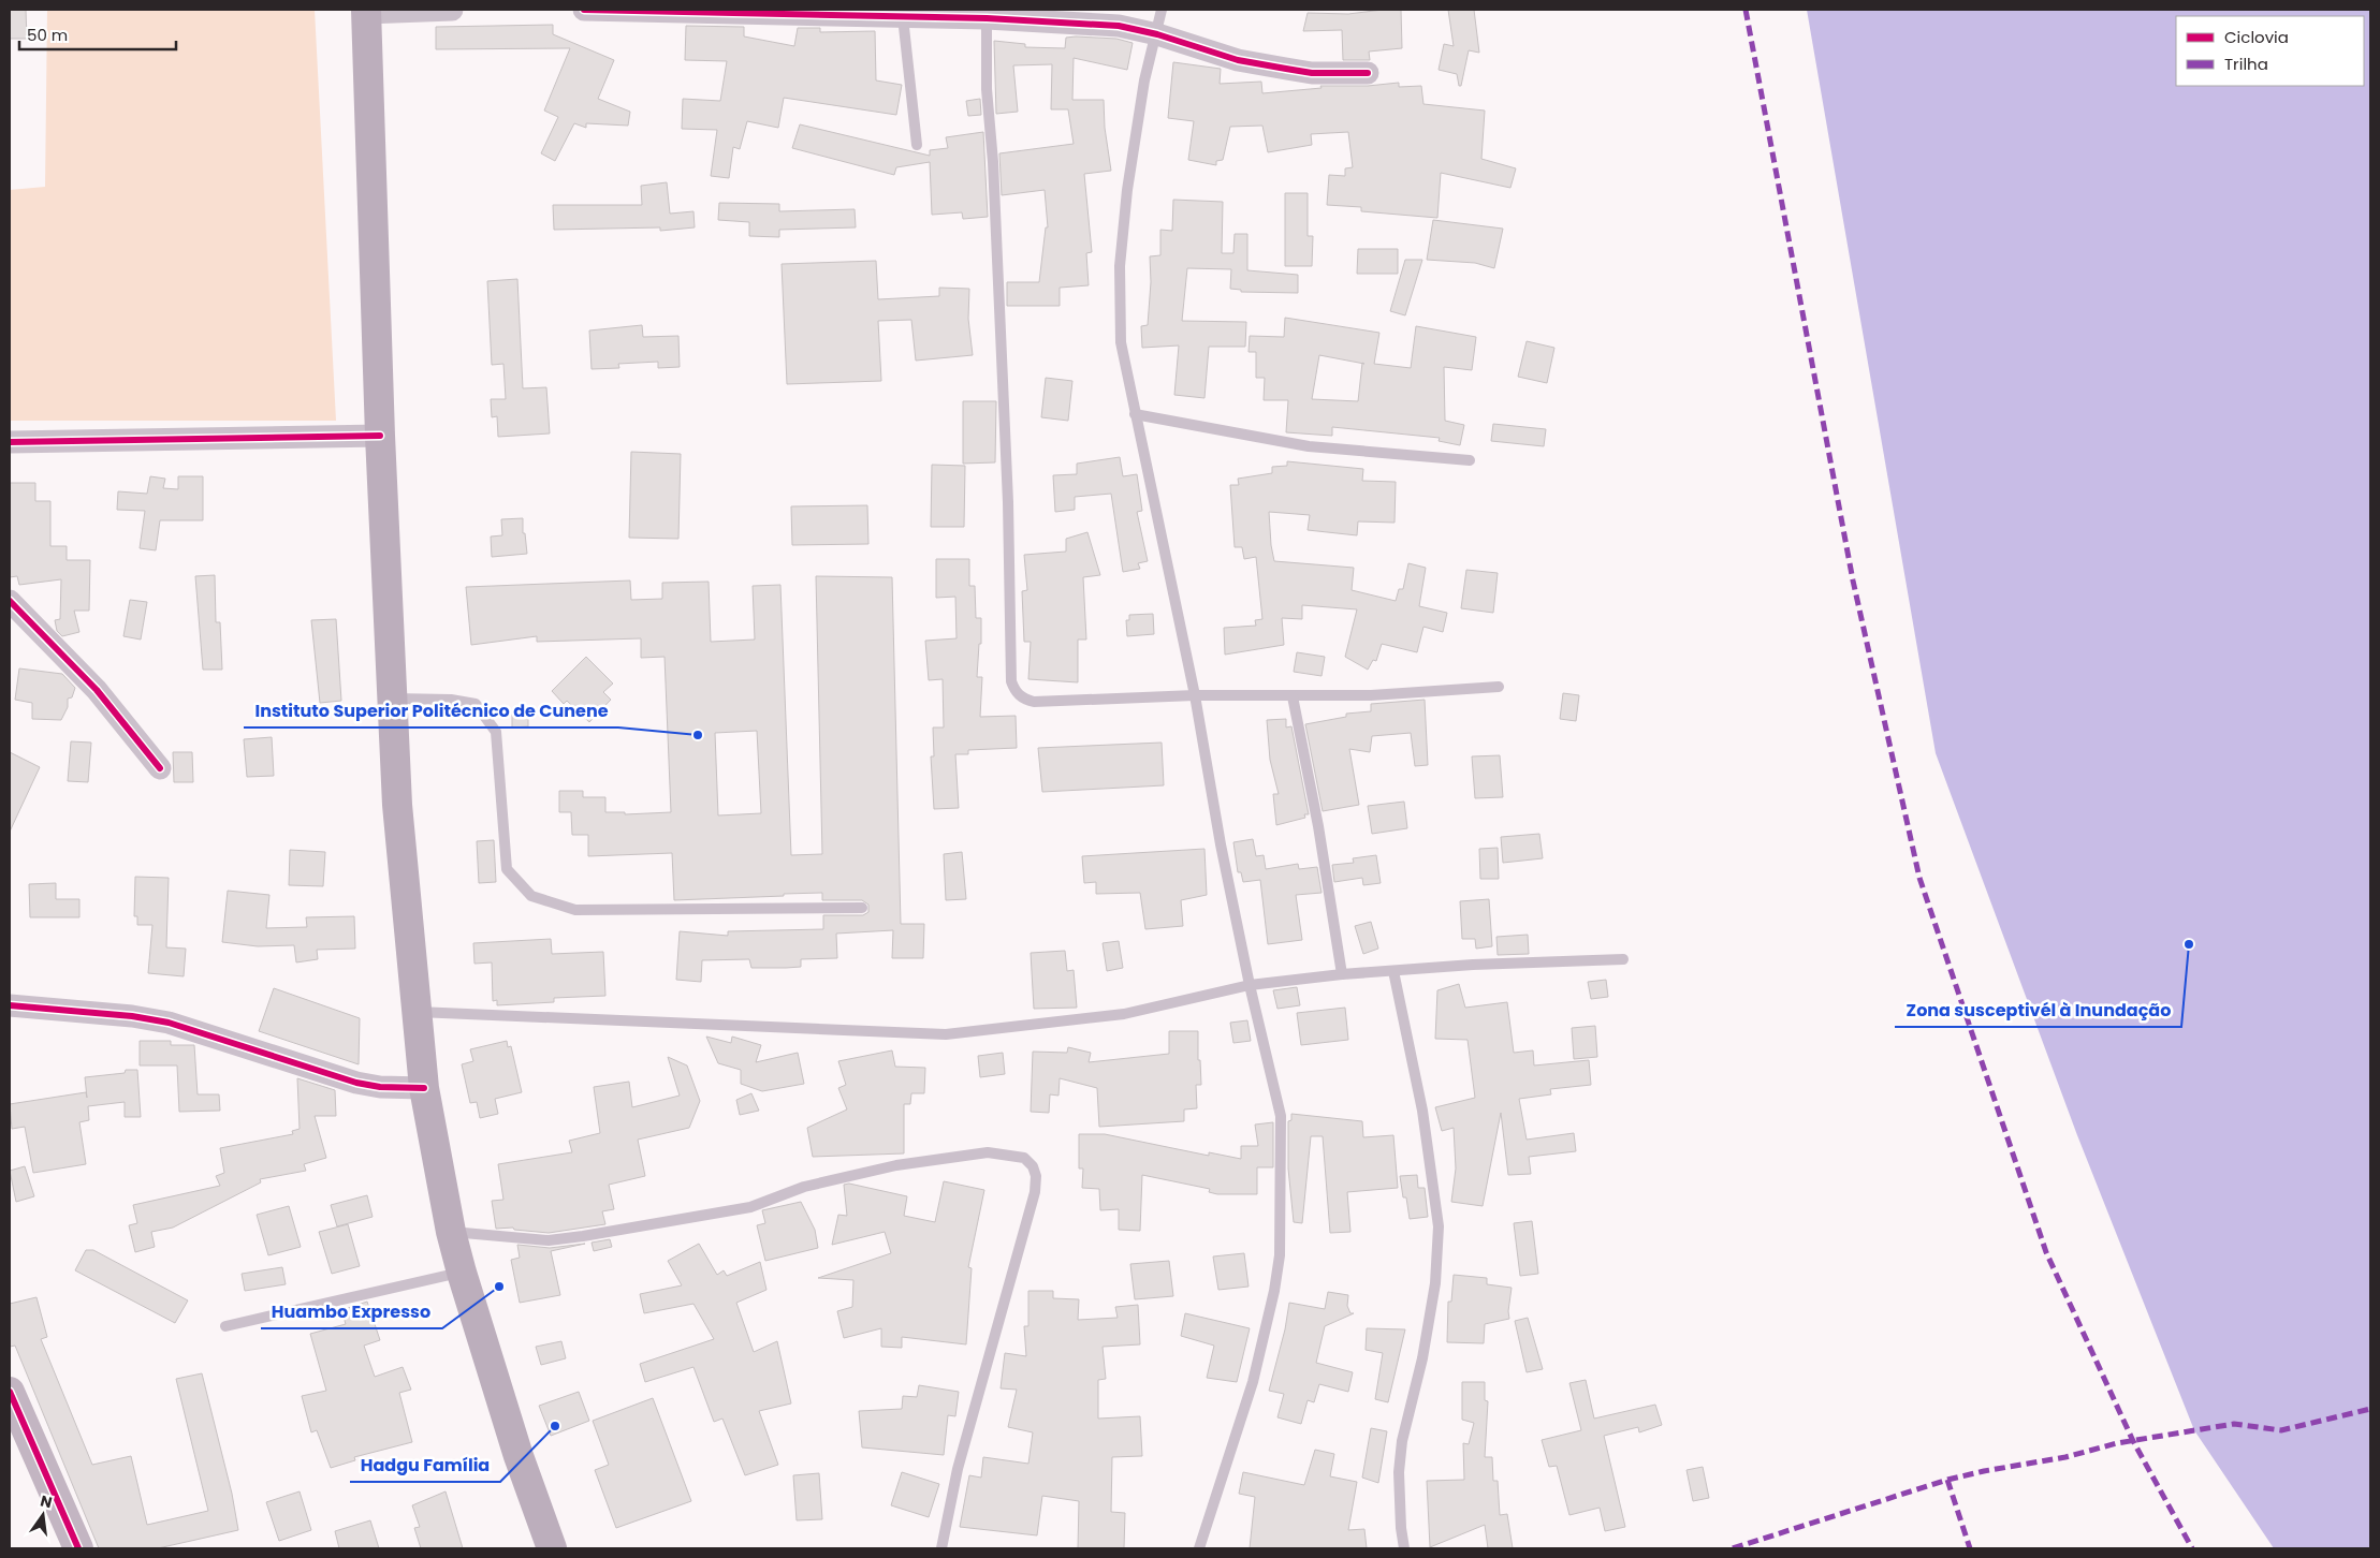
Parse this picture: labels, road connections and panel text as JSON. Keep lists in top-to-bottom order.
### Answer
{
  "places": [
    "Instituto Superior Politécnico de Cunene",
    "Zona susceptivél à Inundação",
    "Huambo Expresso",
    "Hadgu Família"
  ],
  "legend": ["Ciclovia", "Trilha"],
  "scale_bar": "50 m",
  "north": "top"
}
